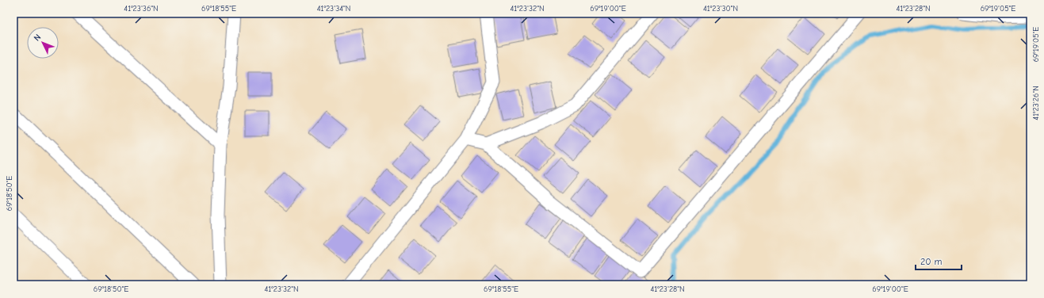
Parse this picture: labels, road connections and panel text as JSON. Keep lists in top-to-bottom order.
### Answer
{
  "scale_bar": "20 m",
  "north": "top left",
  "coordinates": [
    "41°23'36\"N",
    "69°18'55\"E",
    "41°23'34\"N",
    "41°23'32\"N",
    "69°19'00\"E",
    "41°23'30\"N",
    "41°23'28\"N",
    "69°19'05\"E",
    "41°23'26\"N",
    "69°18'50\"E"
  ]
}
